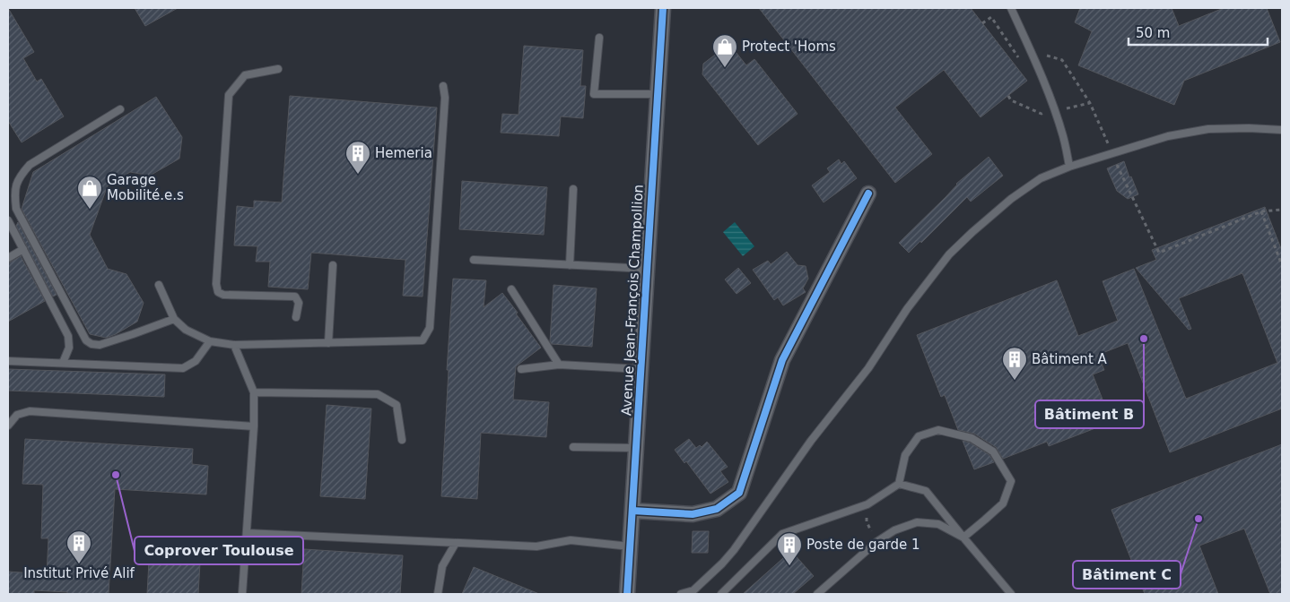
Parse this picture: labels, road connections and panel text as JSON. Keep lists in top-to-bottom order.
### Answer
{
  "streets": {
    "street": ["Avenue Jean-François Champollion"]
  },
  "places": {
    "shop": ["Protect 'Homs", "Garage Mobilité.e.s"],
    "building": [
      "Hemeria",
      "Bâtiment A",
      "Institut Privé Alif",
      "Poste de garde 1"
    ],
    "other": ["Bâtiment B", "Coprover Toulouse", "Bâtiment C"]
  },
  "scale_bar": "50 m"
}
